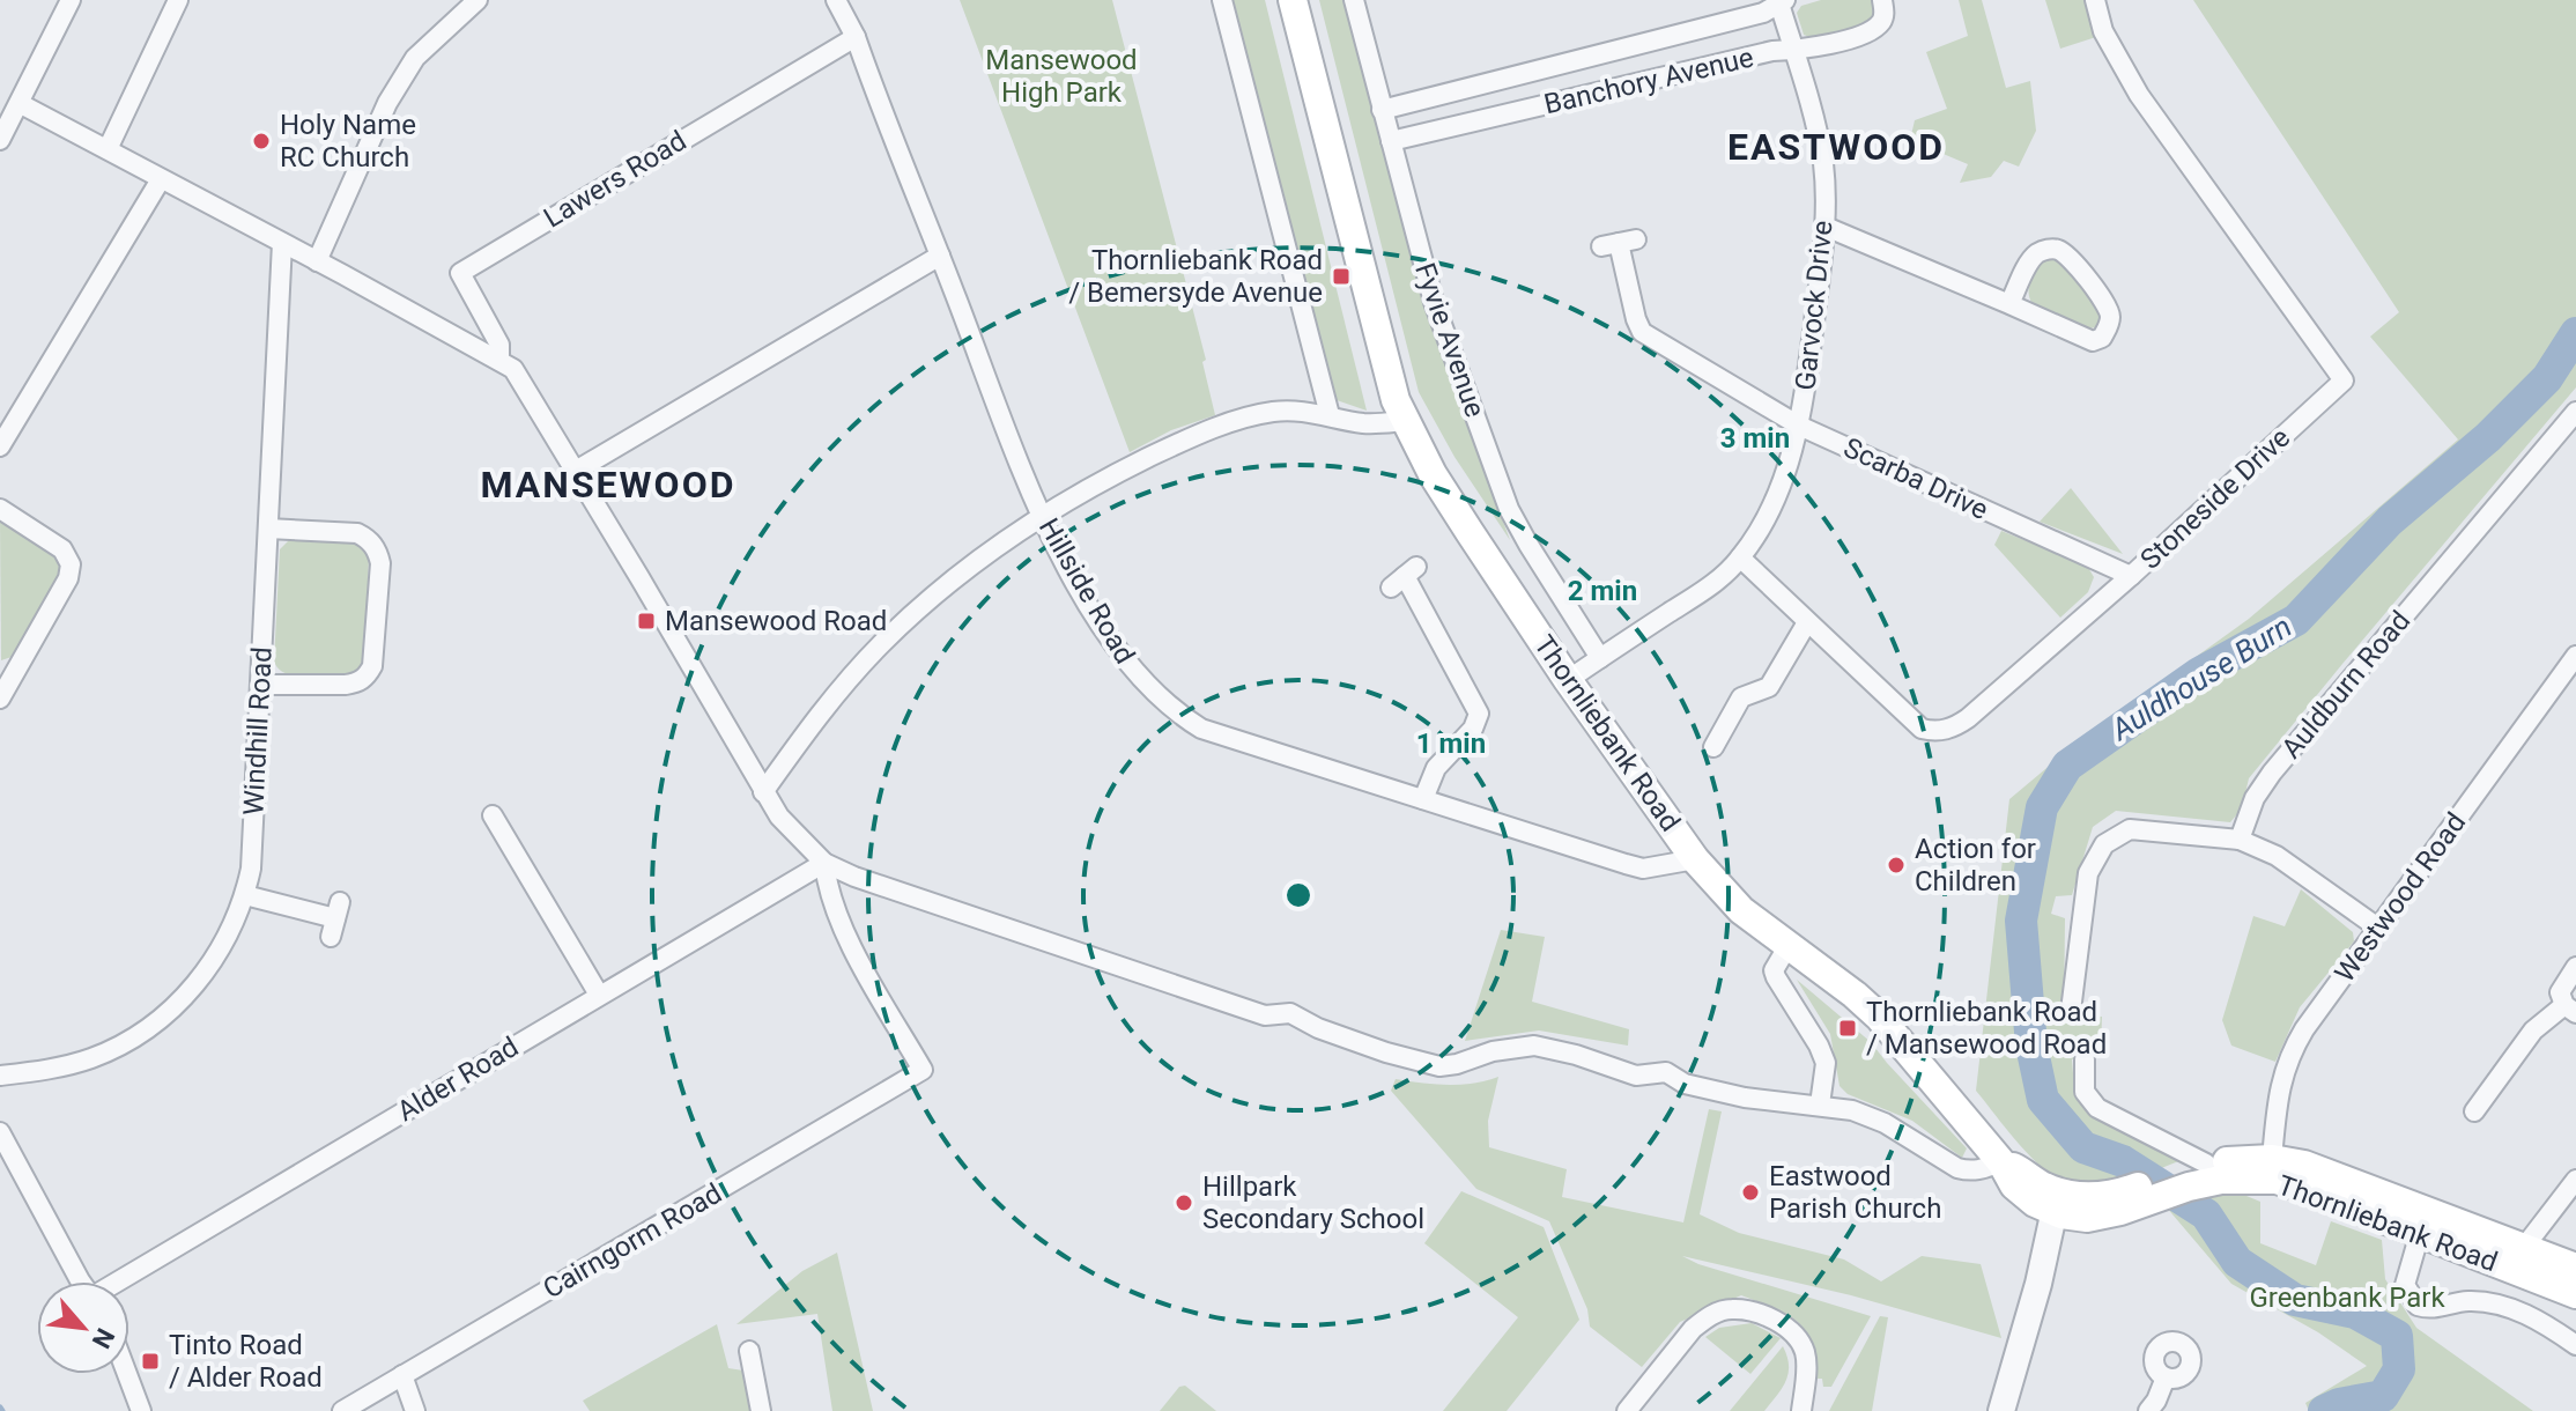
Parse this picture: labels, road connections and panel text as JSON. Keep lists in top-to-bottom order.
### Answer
{
  "streets": {
    "main road": ["Thornliebank Road"],
    "street": [
      "Banchory Avenue",
      "Lawers Road",
      "Garvock Drive",
      "Fyvie Avenue",
      "Scarba Drive",
      "Stoneside Drive",
      "Hillside Road",
      "Auldburn Road",
      "Windhill Road",
      "Westwood Road",
      "Alder Road",
      "Cairngorm Road"
    ]
  },
  "crossings": [
    ["Banchory Avenue", "Garvock Drive"],
    ["Banchory Avenue", "Fyvie Avenue"],
    ["Lawers Road", "Hillside Road"],
    ["Garvock Drive", "Fyvie Avenue"],
    ["Garvock Drive", "Scarba Drive"],
    ["Garvock Drive", "Stoneside Drive"],
    ["Garvock Drive", "Thornliebank Road"],
    ["Scarba Drive", "Stoneside Drive"],
    ["Hillside Road", "Thornliebank Road"],
    ["Thornliebank Road", "Westwood Road"],
    ["Alder Road", "Cairngorm Road"]
  ],
  "districts": ["EASTWOOD", "MANSEWOOD"],
  "water": ["Auldhouse Burn"],
  "parks": ["Mansewood High Park", "Greenbank Park"],
  "places": {
    "other": [
      "Holy Name RC Church",
      "Action for Children",
      "Eastwood Parish Church",
      "Hillpark Secondary School"
    ],
    "transit": [
      "Thornliebank Road / Bemersyde Avenue",
      "Mansewood Road",
      "Thornliebank Road / Mansewood Road",
      "Tinto Road / Alder Road"
    ]
  },
  "north": "bottom right",
  "rings": ["3 min", "2 min", "1 min"]
}
